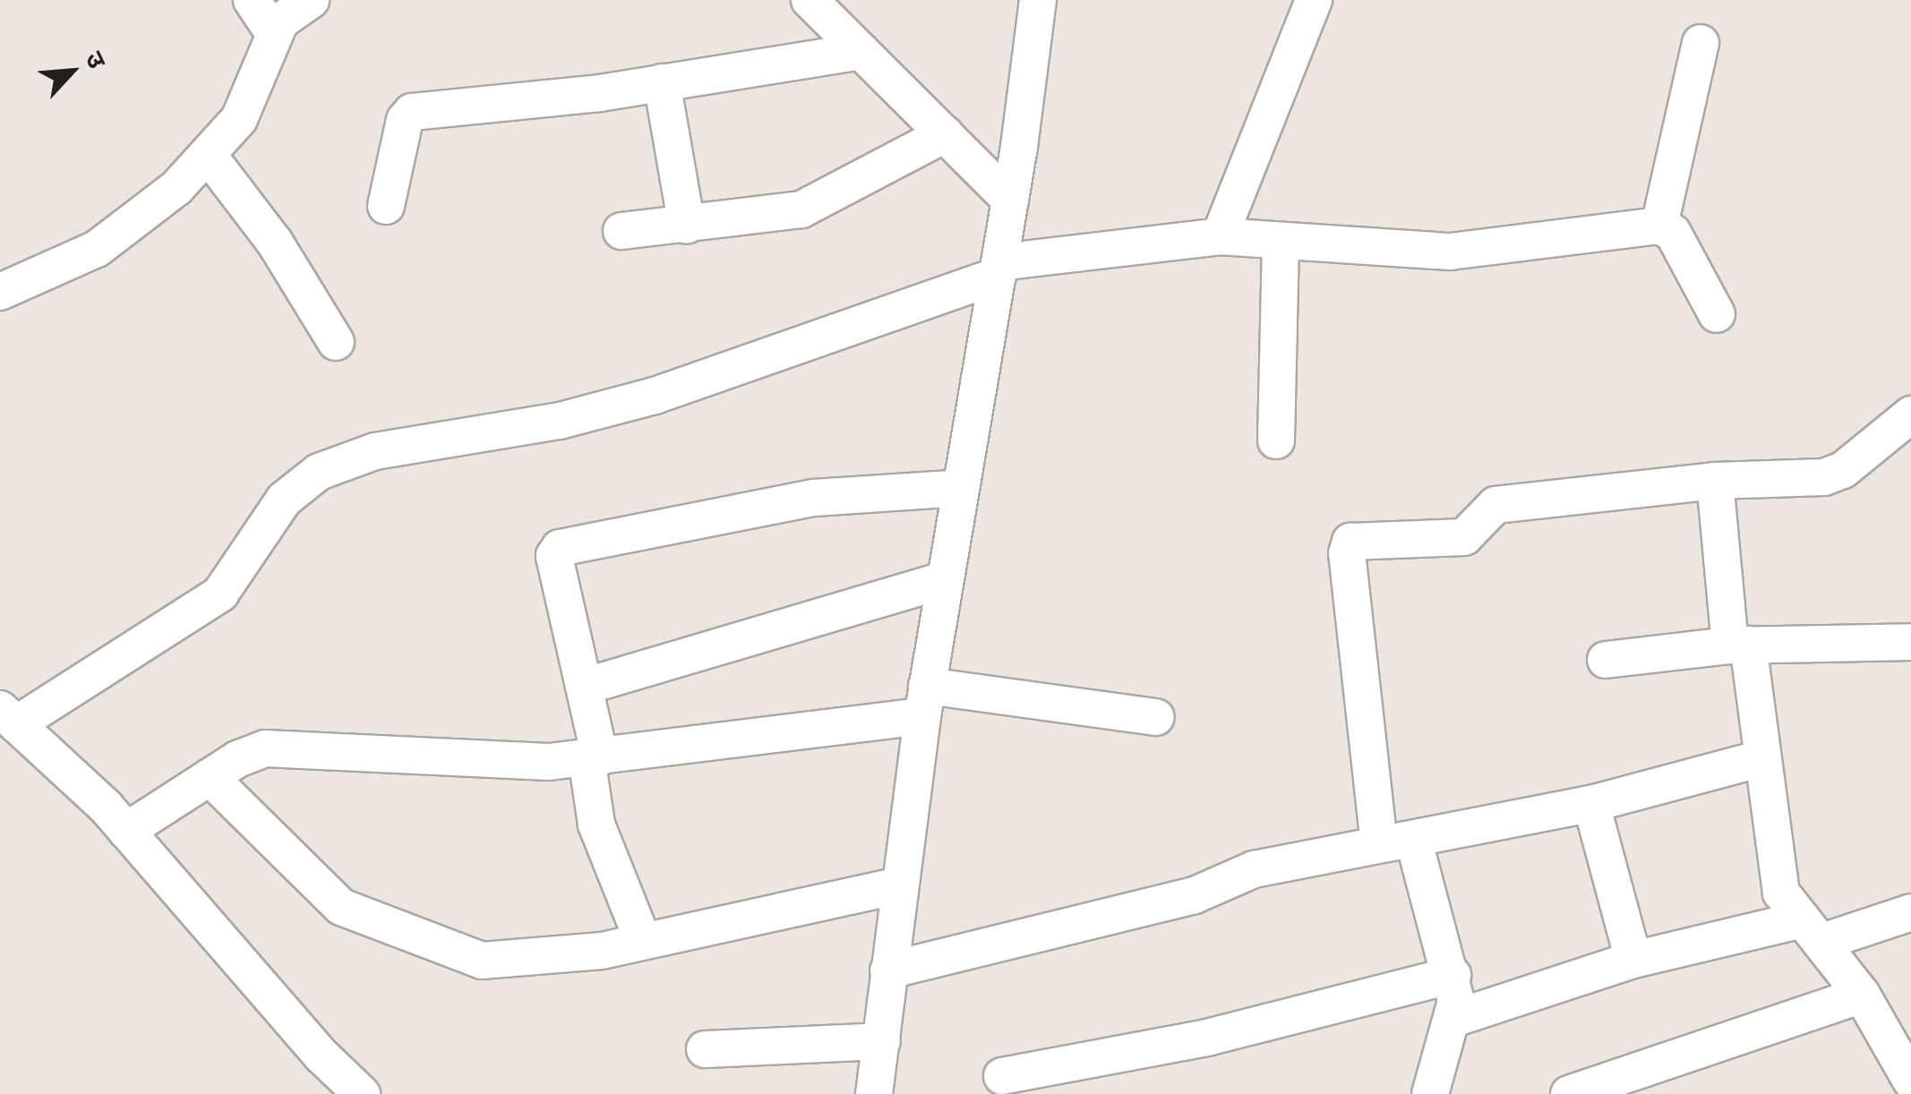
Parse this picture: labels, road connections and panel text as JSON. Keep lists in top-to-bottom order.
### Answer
{
  "north": "top right"
}
